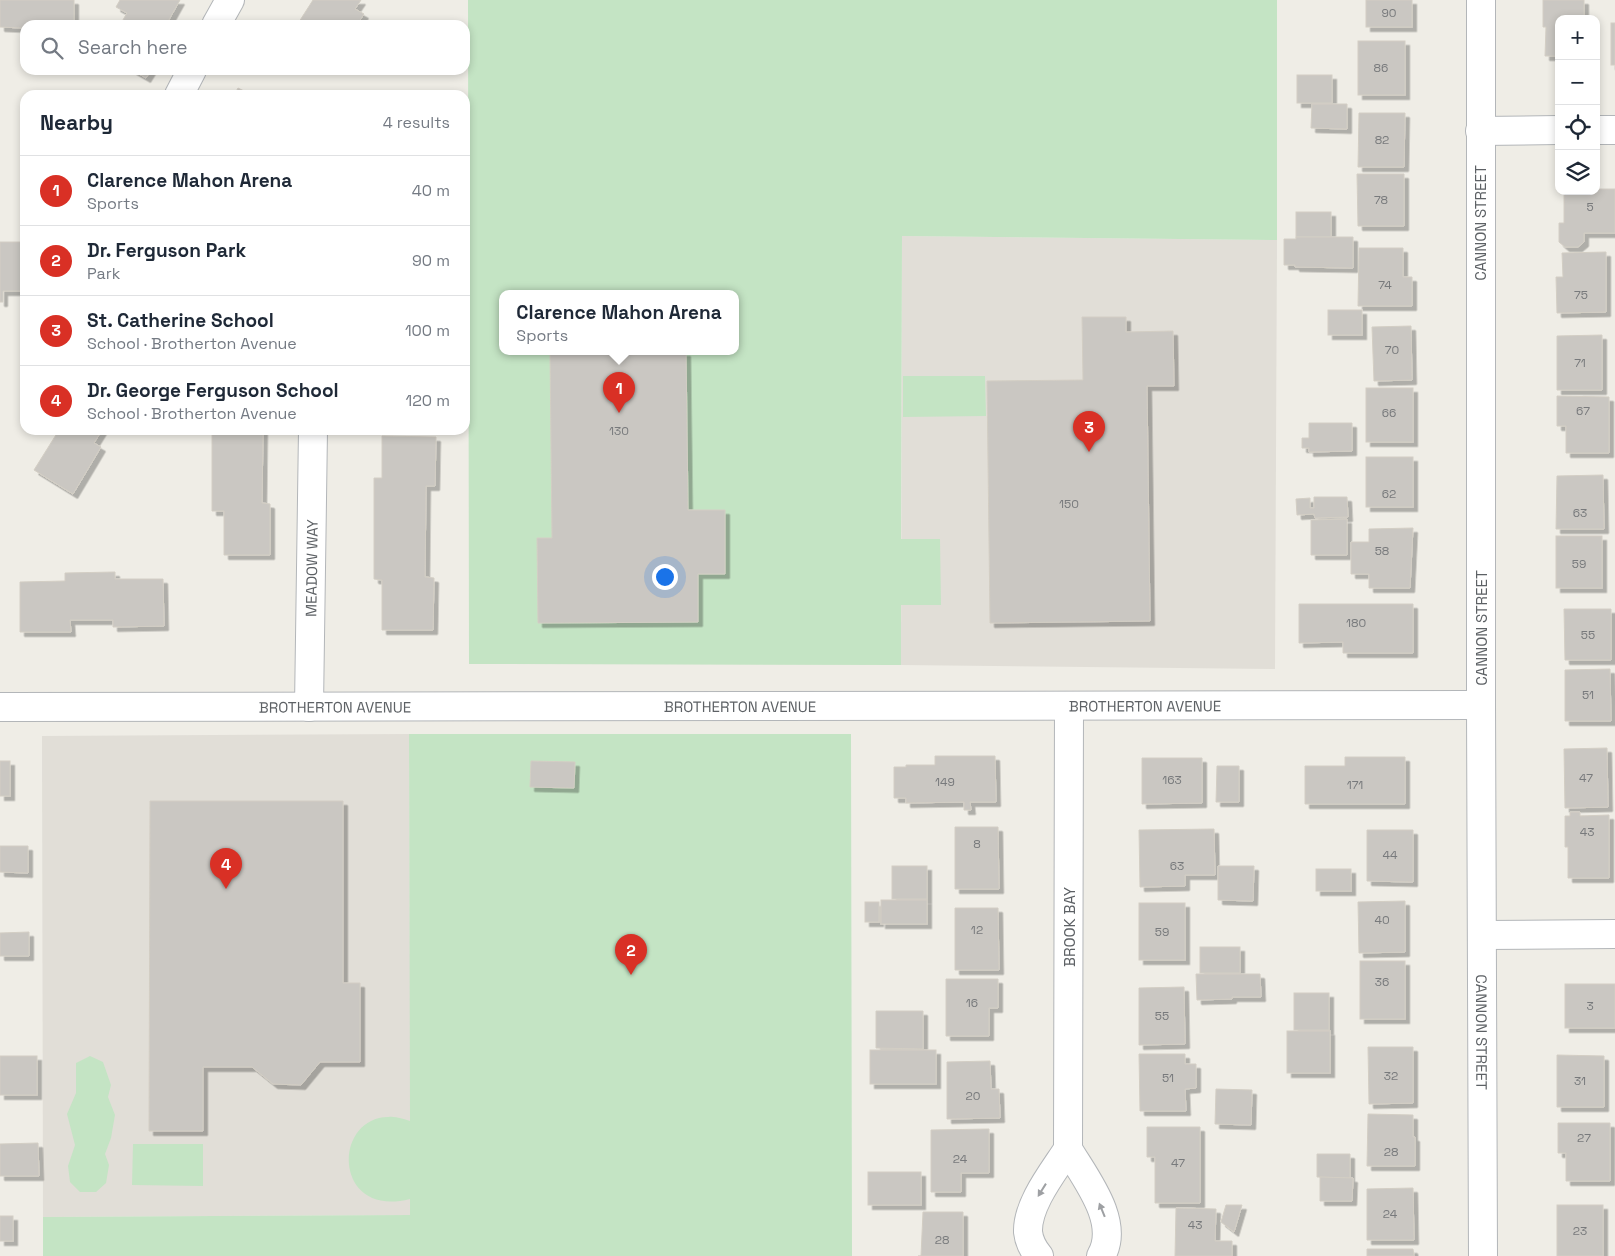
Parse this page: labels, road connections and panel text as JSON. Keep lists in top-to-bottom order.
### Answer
{
  "streets": {
    "street": [
      "CANNON STREET",
      "MEADOW WAY",
      "BROTHERTON AVENUE",
      "BROOK BAY"
    ]
  },
  "crossings": [
    ["CANNON STREET", "BROTHERTON AVENUE"],
    ["MEADOW WAY", "BROTHERTON AVENUE"],
    ["BROTHERTON AVENUE", "BROOK BAY"]
  ],
  "house_numbers": [
    "90",
    "86",
    "82",
    "78",
    "5",
    "74",
    "75",
    "70",
    "71",
    "67",
    "66",
    "130",
    "62",
    "150",
    "63",
    "58",
    "59",
    "180",
    "55",
    "51",
    "47",
    "163",
    "149",
    "171",
    "43",
    "8",
    "44",
    "63",
    "40",
    "12",
    "59",
    "36",
    "16",
    "3",
    "55",
    "32",
    "51",
    "31",
    "20",
    "27",
    "28",
    "24",
    "47",
    "24",
    "43",
    "23",
    "28"
  ],
  "page": {
    "map_buttons": ["+", "−"],
    "search": "Search here",
    "heading": ["Nearby", "4 results"],
    "list": [
      {
        "mark": "1",
        "name": "Clarence Mahon Arena",
        "note": "Sports",
        "value": "40 m"
      },
      {
        "mark": "2",
        "name": "Dr. Ferguson Park",
        "note": "Park",
        "value": "90 m"
      },
      {
        "mark": "3",
        "name": "St. Catherine School",
        "note": "School · Brotherton Avenue",
        "value": "100 m"
      },
      {
        "mark": "4",
        "name": "Dr. George Ferguson School",
        "note": "School · Brotherton Avenue",
        "value": "120 m"
      }
    ],
    "popup": ["Clarence Mahon Arena", "Sports"],
    "pins": [
      "1",
      "3",
      "4",
      "2"
    ]
  }
}
